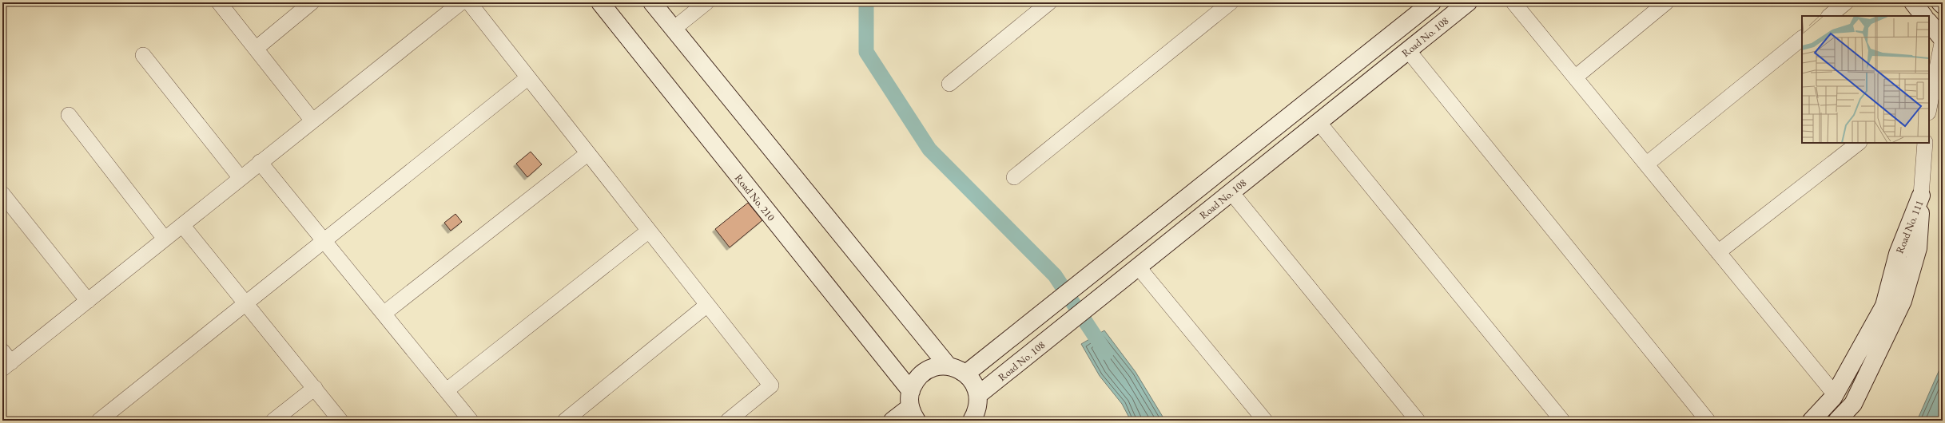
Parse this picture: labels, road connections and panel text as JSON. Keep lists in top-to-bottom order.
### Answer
{
  "streets": {
    "street": ["Road No. 108", "Road No. 210", "Road No. 111"]
  }
}
